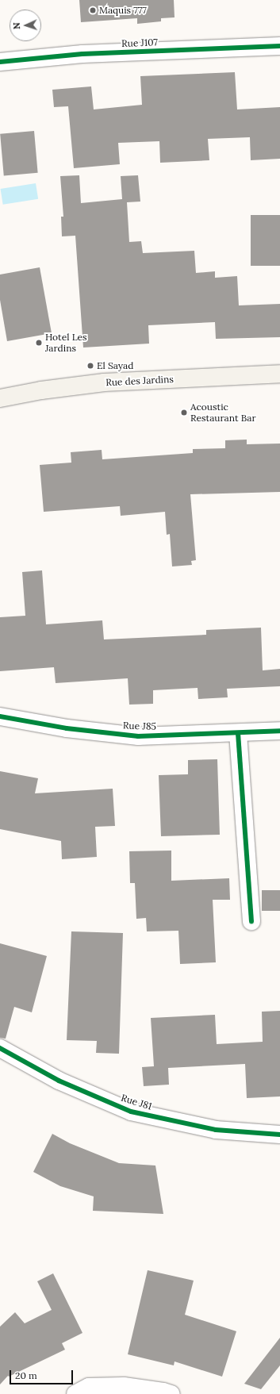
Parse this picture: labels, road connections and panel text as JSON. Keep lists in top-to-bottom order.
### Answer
{
  "streets": {
    "main road": ["Rue des Jardins"],
    "street": ["Rue J107", "Rue J85", "Rue J81"]
  },
  "places": [
    "Maquis 777",
    "Hotel Les Jardins",
    "El Sayad",
    "Acoustic Restaurant Bar"
  ],
  "scale_bar": "20 m",
  "north": "left"
}
